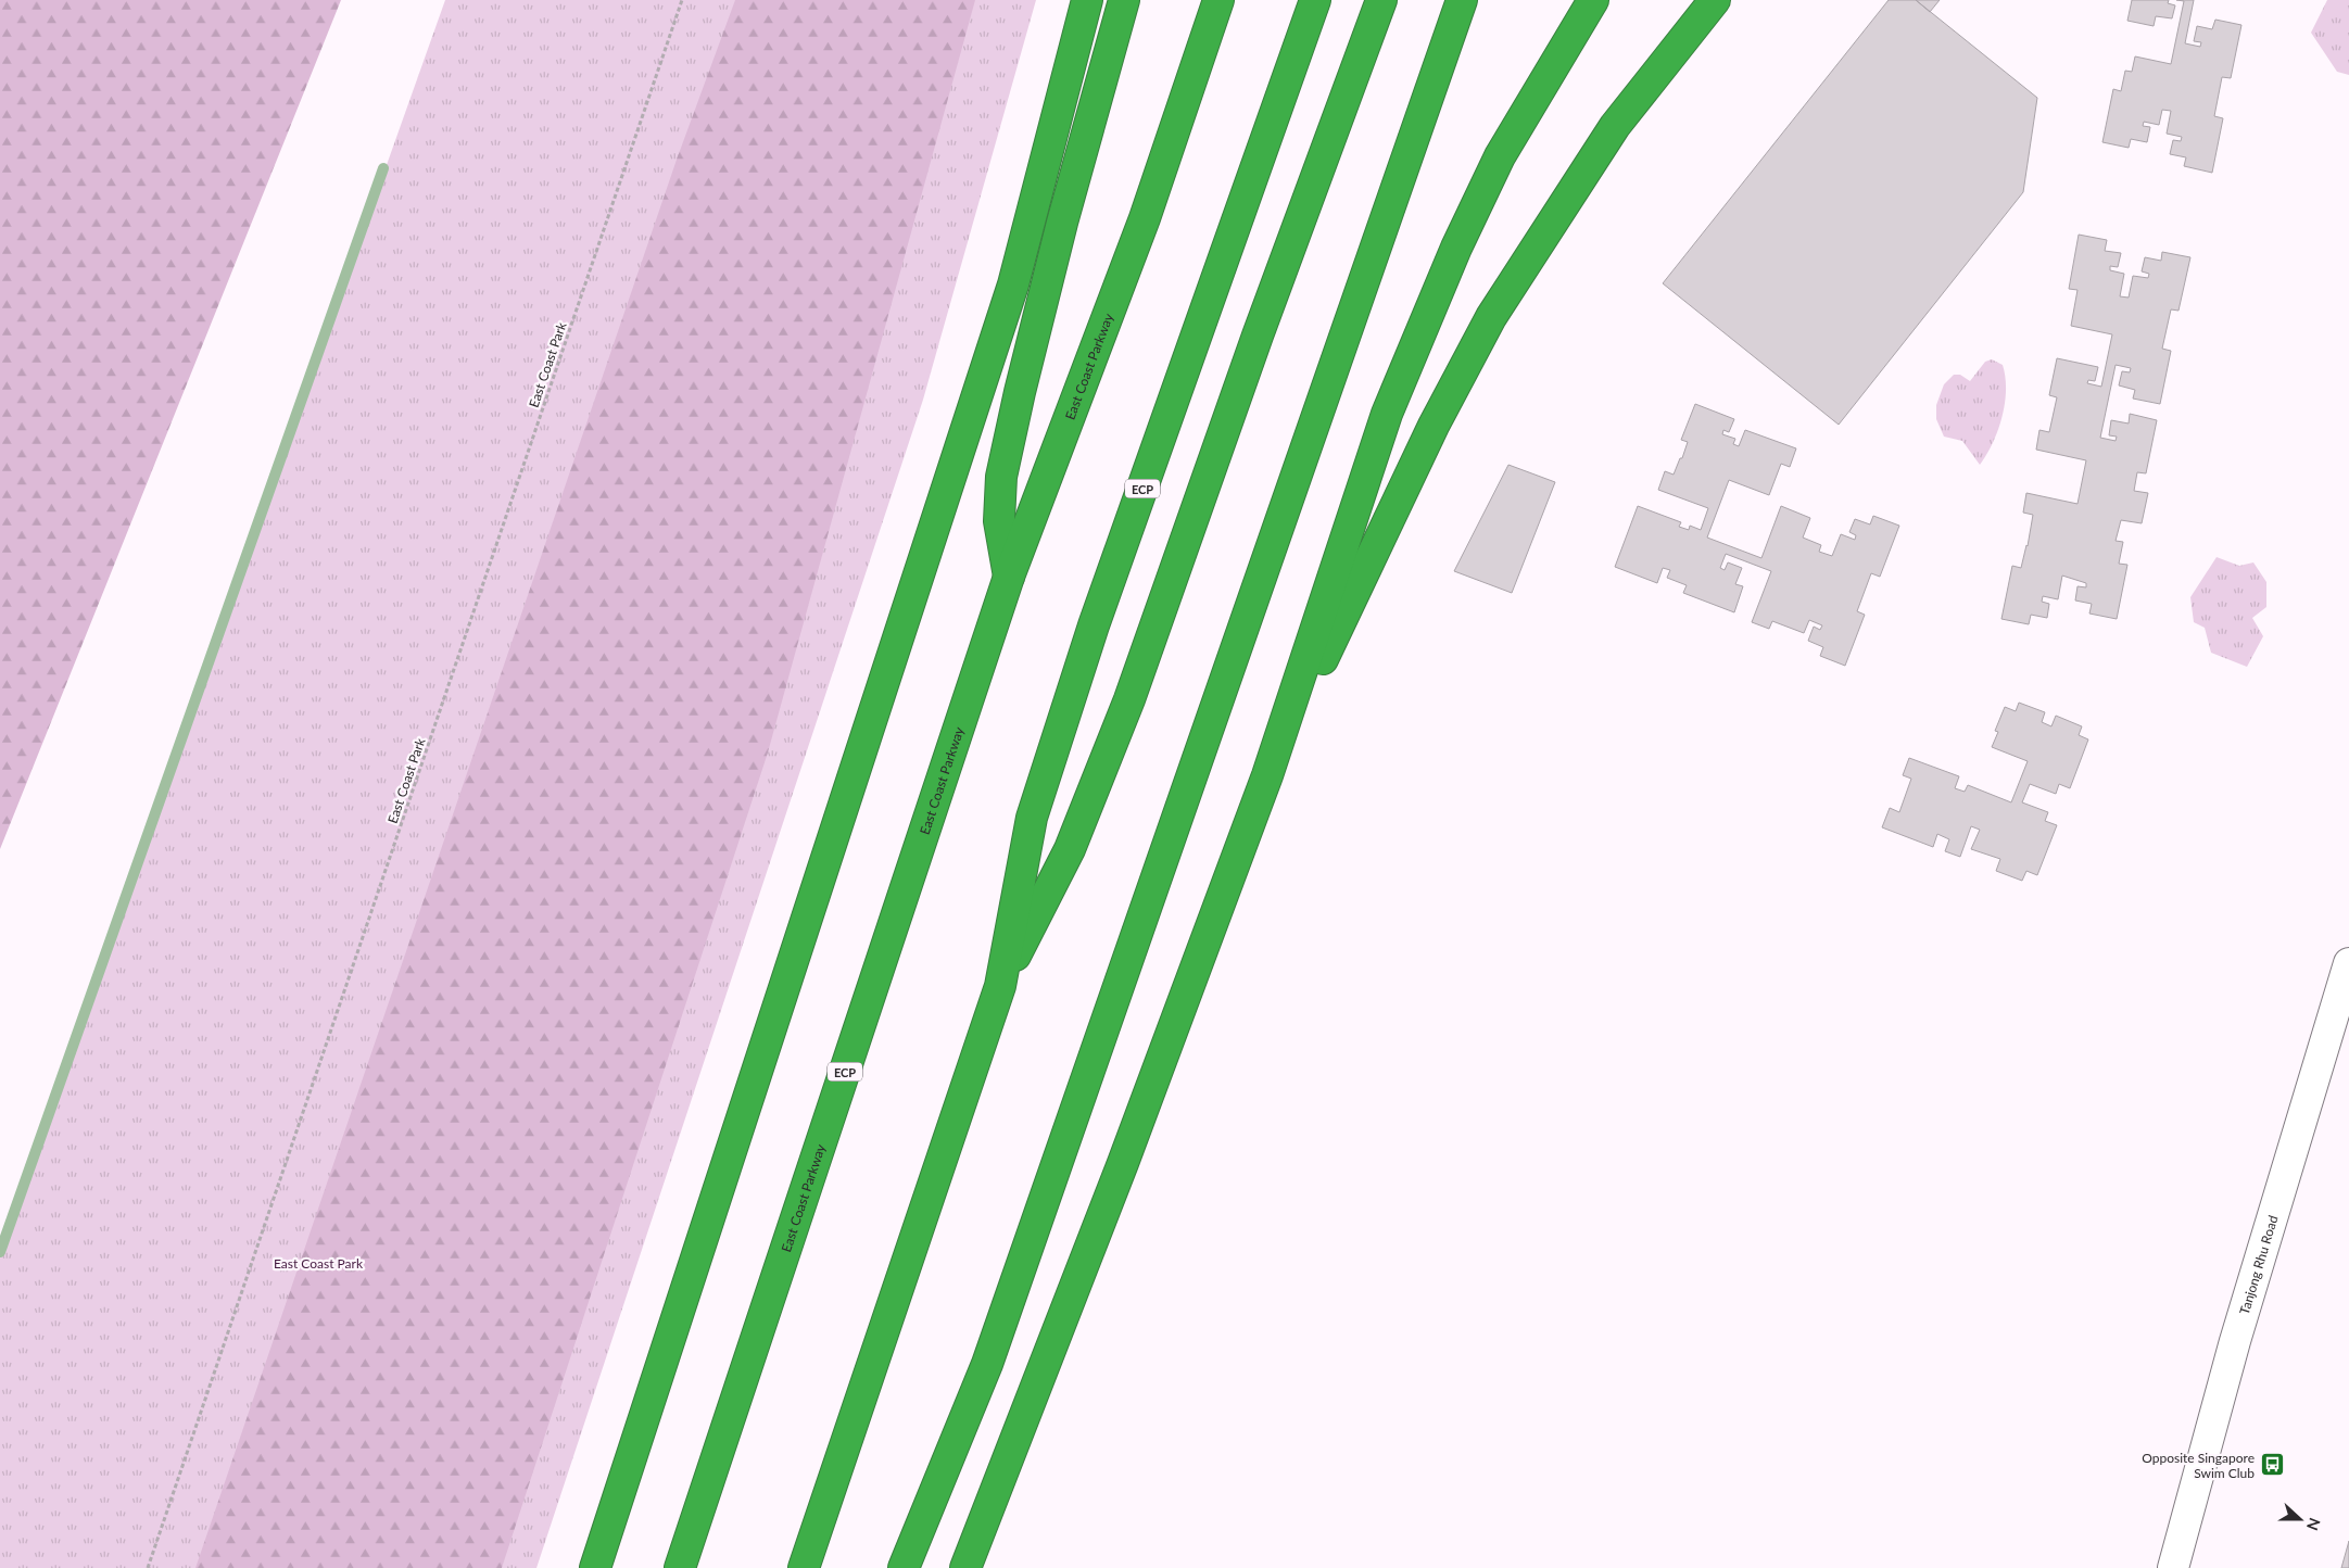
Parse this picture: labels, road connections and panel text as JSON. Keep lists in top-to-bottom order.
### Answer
{
  "streets": {
    "highway": ["East Coast Parkway", "ECP"],
    "street": ["Tanjong Rhu Road"],
    "path": ["East Coast Park"]
  },
  "parks": ["East Coast Park"],
  "places": {
    "bus stop": ["Opposite Singapore Swim Club"]
  },
  "north": "right"
}
